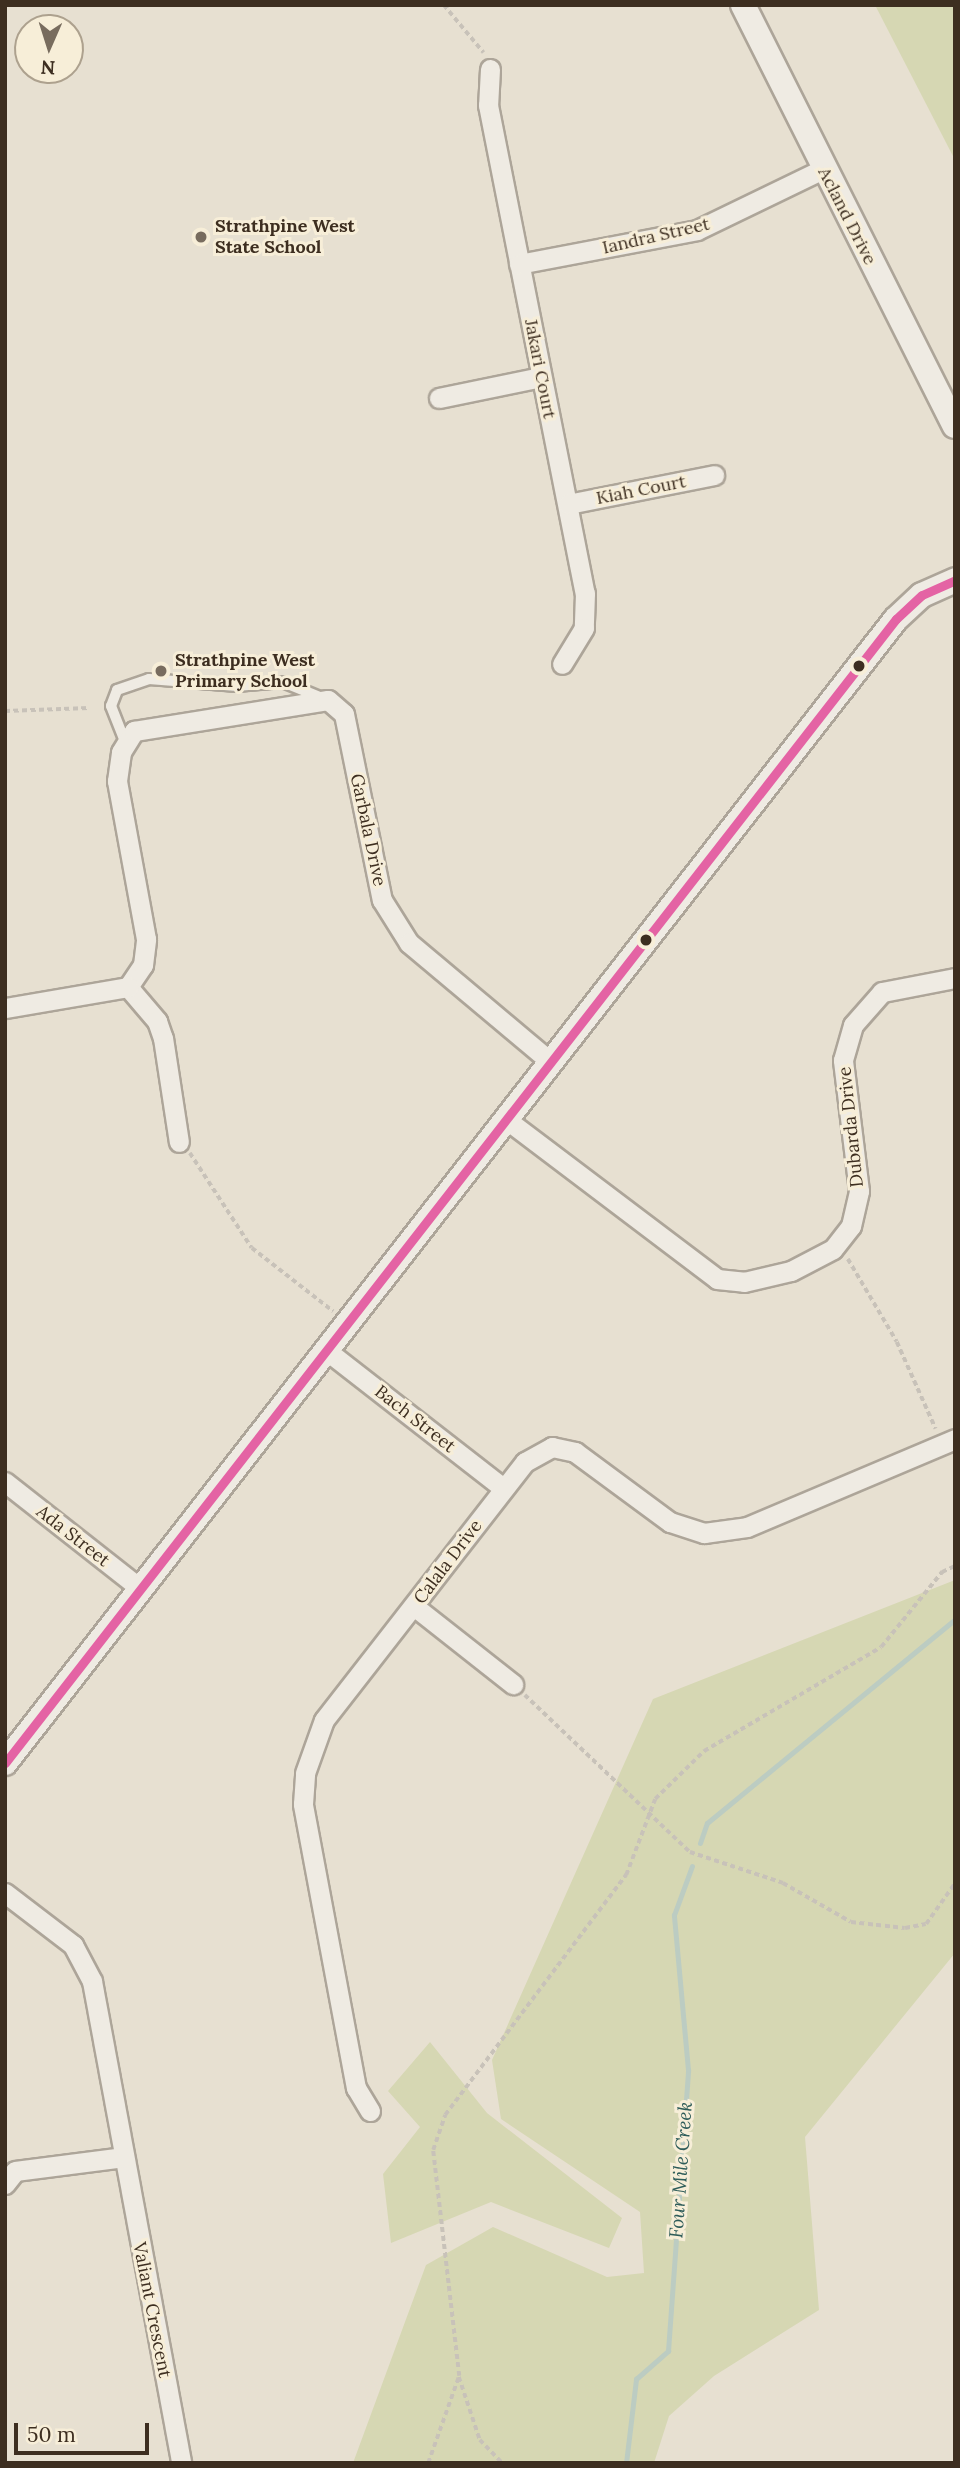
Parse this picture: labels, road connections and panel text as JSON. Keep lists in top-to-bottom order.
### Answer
{
  "streets": {
    "street": [
      "Acland Drive",
      "Iandra Street",
      "Jakari Court",
      "Kiah Court",
      "Garbala Drive",
      "Dubarda Drive",
      "Bach Street",
      "Ada Street",
      "Calala Drive",
      "Valiant Crescent"
    ]
  },
  "crossings": [
    ["Acland Drive", "Iandra Street"],
    ["Iandra Street", "Jakari Court"],
    ["Jakari Court", "Kiah Court"],
    ["Bach Street", "Calala Drive"]
  ],
  "water": ["Four Mile Creek"],
  "places": ["Strathpine West State School", "Strathpine West Primary School"],
  "scale_bar": "50 m",
  "north": "bottom"
}
